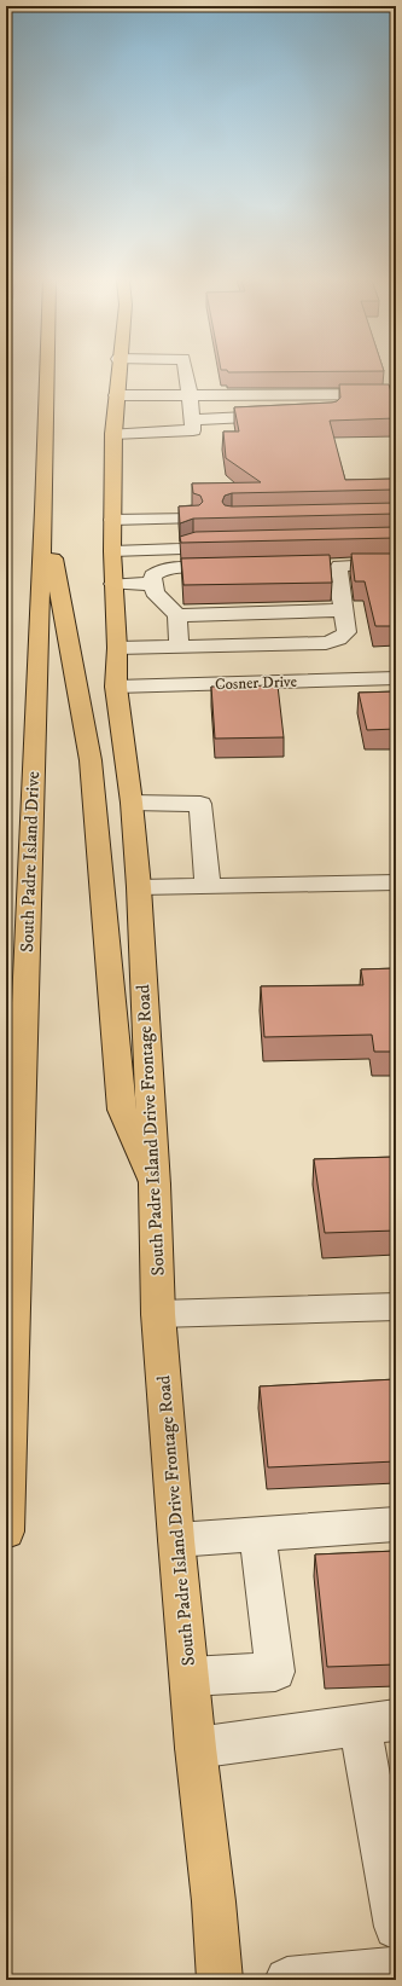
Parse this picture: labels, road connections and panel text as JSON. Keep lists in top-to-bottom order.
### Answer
{
  "streets": {
    "main road": ["South Padre Island Drive", "South Padre Island Drive Frontage Road"],
    "street": ["Cosner Drive"]
  },
  "crossings": [
    ["Cosner Drive", "South Padre Island Drive Frontage Road"]
  ]
}
